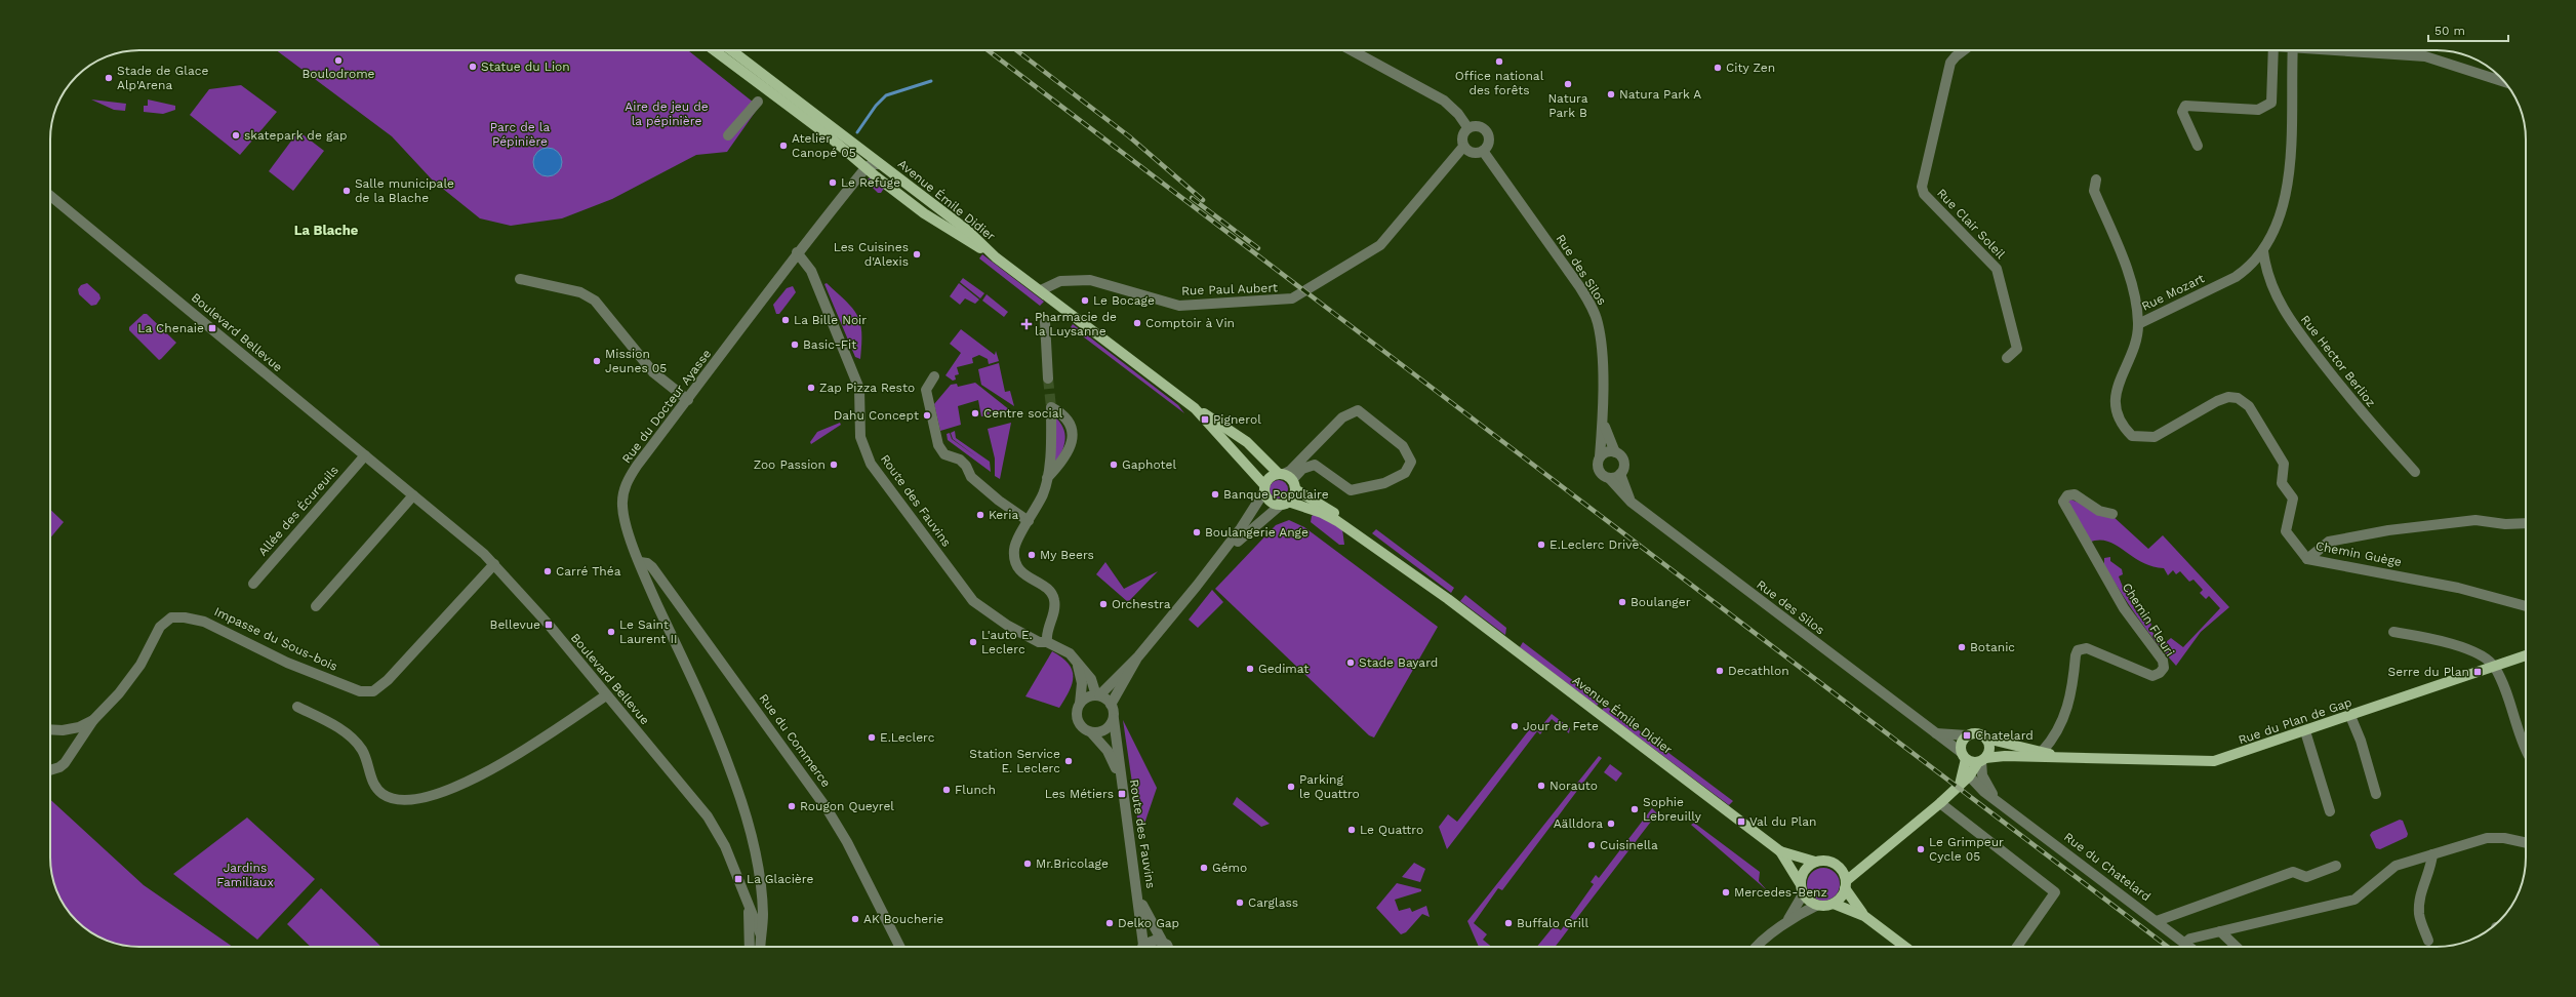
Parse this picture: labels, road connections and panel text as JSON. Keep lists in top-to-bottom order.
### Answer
{
  "streets": {
    "main road": ["Avenue Émile Didier", "Rue du Plan de Gap"],
    "street": [
      "Rue Clair Soleil",
      "Rue des Silos",
      "Rue Paul Aubert",
      "Rue Mozart",
      "Boulevard Bellevue",
      "Rue Hector Berlioz",
      "Rue du Docteur Ayasse",
      "Route des Fauvins",
      "Allée des Écureuils",
      "Chemin Guège",
      "Chemin Fleuri",
      "Impasse du Sous-bois",
      "Rue du Commerce",
      "Rue du Chatelard"
    ]
  },
  "crossings": [
    ["Avenue Émile Didier", "Rue Paul Aubert"],
    ["Avenue Émile Didier", "Rue du Docteur Ayasse"],
    ["Rue des Silos", "Rue Paul Aubert"],
    ["Rue des Silos", "Rue du Chatelard"],
    ["Rue Mozart", "Rue Hector Berlioz"],
    ["Rue Mozart", "Chemin Guège"],
    ["Boulevard Bellevue", "Rue du Docteur Ayasse"],
    ["Boulevard Bellevue", "Allée des Écureuils"],
    ["Boulevard Bellevue", "Impasse du Sous-bois"],
    ["Rue du Docteur Ayasse", "Route des Fauvins"],
    ["Rue du Docteur Ayasse", "Rue du Commerce"]
  ],
  "districts": ["La Blache"],
  "parks": ["Aire de jeu de la pépinière", "Parc de la Pépinière", "Jardins Familiaux"],
  "places": {
    "other": [
      "Boulodrome",
      "Office national des forêts",
      "Statue du Lion",
      "City Zen",
      "Stade de Glace Alp'Arena",
      "Natura Park B",
      "Natura Park A",
      "skatepark de gap",
      "Atelier Canopé 05",
      "Le Refuge",
      "Salle municipale de la Blache",
      "Les Cuisines d'Alexis",
      "Le Bocage",
      "La Bille Noir",
      "Comptoir à Vin",
      "Basic-Fit",
      "Mission Jeunes 05",
      "Zap Pizza Resto",
      "Centre social",
      "Dahu Concept",
      "Zoo Passion",
      "Gaphotel",
      "Banque Populaire",
      "Keria",
      "Boulangerie Ange",
      "E.Leclerc Drive",
      "My Beers",
      "Carré Théa",
      "Boulanger",
      "Orchestra",
      "Le Saint Laurent II",
      "L'auto E. Leclerc",
      "Botanic",
      "Stade Bayard",
      "Gedimat",
      "Decathlon",
      "Jour de Fete",
      "E.Leclerc",
      "Station Service E. Leclerc",
      "Norauto",
      "Parking le Quattro",
      "Flunch",
      "Rougon Queyrel",
      "Sophie Lebreuilly",
      "Aälldora",
      "Le Quattro",
      "Cuisinella",
      "Le Grimpeur Cycle 05",
      "Mr.Bricolage",
      "Gémo",
      "Mercedes-Benz",
      "Carglass",
      "AK Boucherie",
      "Delko Gap",
      "Buffalo Grill"
    ],
    "health": ["Pharmacie de la Luysanne"],
    "transit": [
      "La Chenaie",
      "Pignerol",
      "Bellevue",
      "Serre du Plan",
      "Chatelard",
      "Les Métiers",
      "Val du Plan",
      "La Glacière"
    ]
  },
  "scale_bar": "50 m"
}
